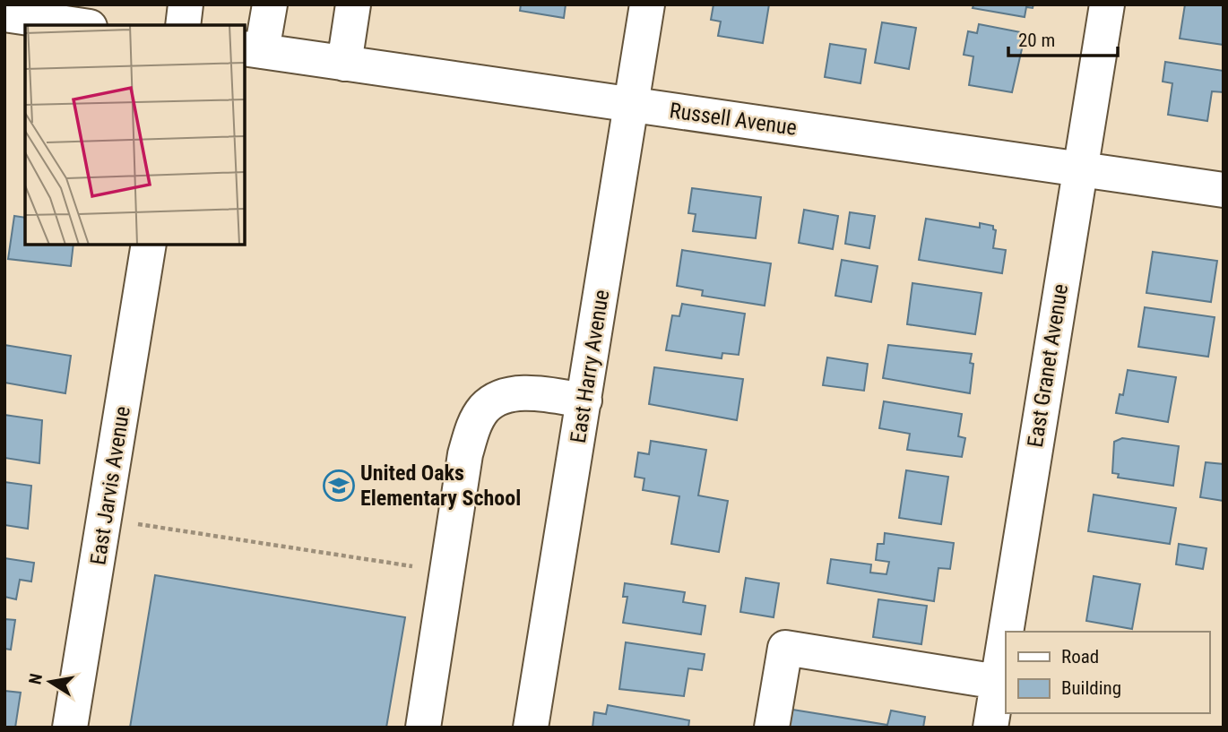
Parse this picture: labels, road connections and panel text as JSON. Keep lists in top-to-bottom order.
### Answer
{
  "streets": {
    "street": [
      "Russell Avenue",
      "East Granet Avenue",
      "East Harry Avenue",
      "East Jarvis Avenue"
    ]
  },
  "crossings": [
    ["Russell Avenue", "East Granet Avenue"],
    ["Russell Avenue", "East Harry Avenue"]
  ],
  "places": {
    "school or university": ["United Oaks Elementary School"]
  },
  "legend": ["Road", "Building"],
  "scale_bar": "20 m",
  "north": "left"
}
